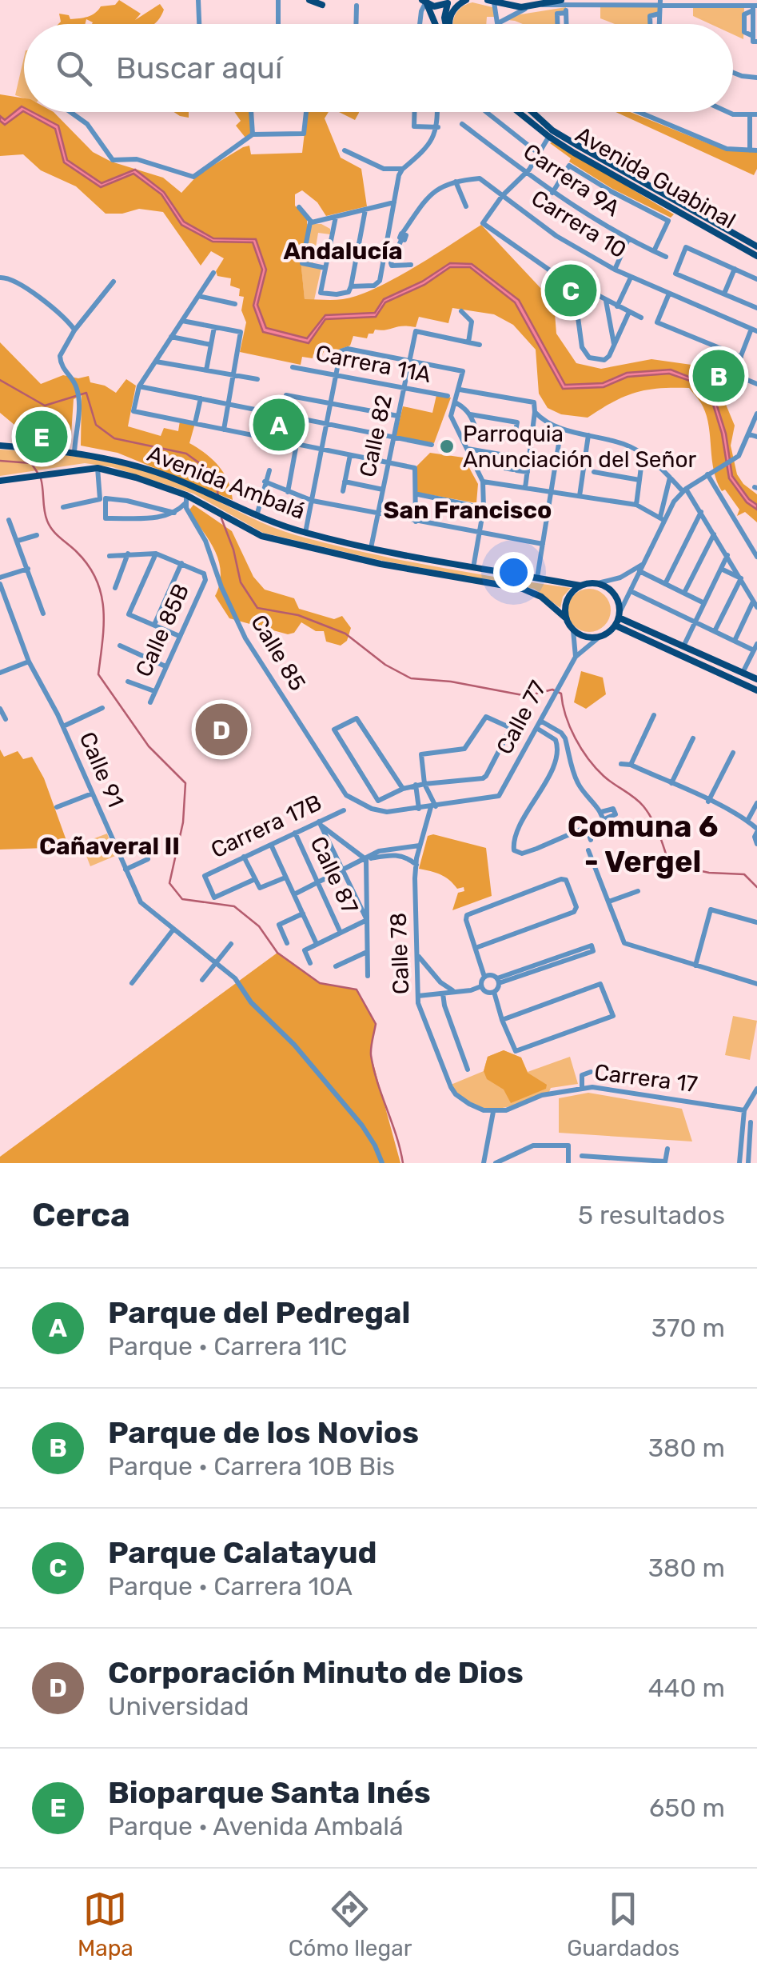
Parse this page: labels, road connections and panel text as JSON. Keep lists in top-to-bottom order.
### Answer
{
  "streets": {
    "main road": ["Avenida Guabinal", "Avenida Ambalá"],
    "street": [
      "Carrera 9A",
      "Carrera 10",
      "Carrera 11A",
      "Calle 82",
      "Calle 85B",
      "Calle 85",
      "Calle 77",
      "Calle 91",
      "Carrera 17B",
      "Calle 87",
      "Calle 78",
      "Carrera 17"
    ]
  },
  "crossings": [
    ["Carrera 11A", "Calle 82"],
    ["Calle 82", "Avenida Ambalá"],
    ["Avenida Ambalá", "Calle 85"],
    ["Avenida Ambalá", "Calle 77"],
    ["Calle 77", "Calle 78"],
    ["Carrera 17B", "Calle 87"],
    ["Calle 78", "Carrera 17"]
  ],
  "districts": [
    "Andalucía",
    "San Francisco",
    "Comuna 6 - Vergel",
    "Cañaveral II"
  ],
  "places": ["Parroquia Anunciación del Señor"],
  "page": {
    "search": "Buscar aquí",
    "pins": [
      "C",
      "B",
      "A",
      "E",
      "D"
    ],
    "heading": ["Cerca", "5 resultados"],
    "list": [
      {
        "mark": "A",
        "name": "Parque del Pedregal",
        "note": "Parque · Carrera 11C",
        "value": "370 m"
      },
      {
        "mark": "B",
        "name": "Parque de los Novios",
        "note": "Parque · Carrera 10B Bis",
        "value": "380 m"
      },
      {
        "mark": "C",
        "name": "Parque Calatayud",
        "note": "Parque · Carrera 10A",
        "value": "380 m"
      },
      {
        "mark": "D",
        "name": "Corporación Minuto de Dios",
        "note": "Universidad",
        "value": "440 m"
      },
      {
        "mark": "E",
        "name": "Bioparque Santa Inés",
        "note": "Parque · Avenida Ambalá",
        "value": "650 m"
      }
    ],
    "nav": ["Mapa", "Cómo llegar", "Guardados"]
  }
}
